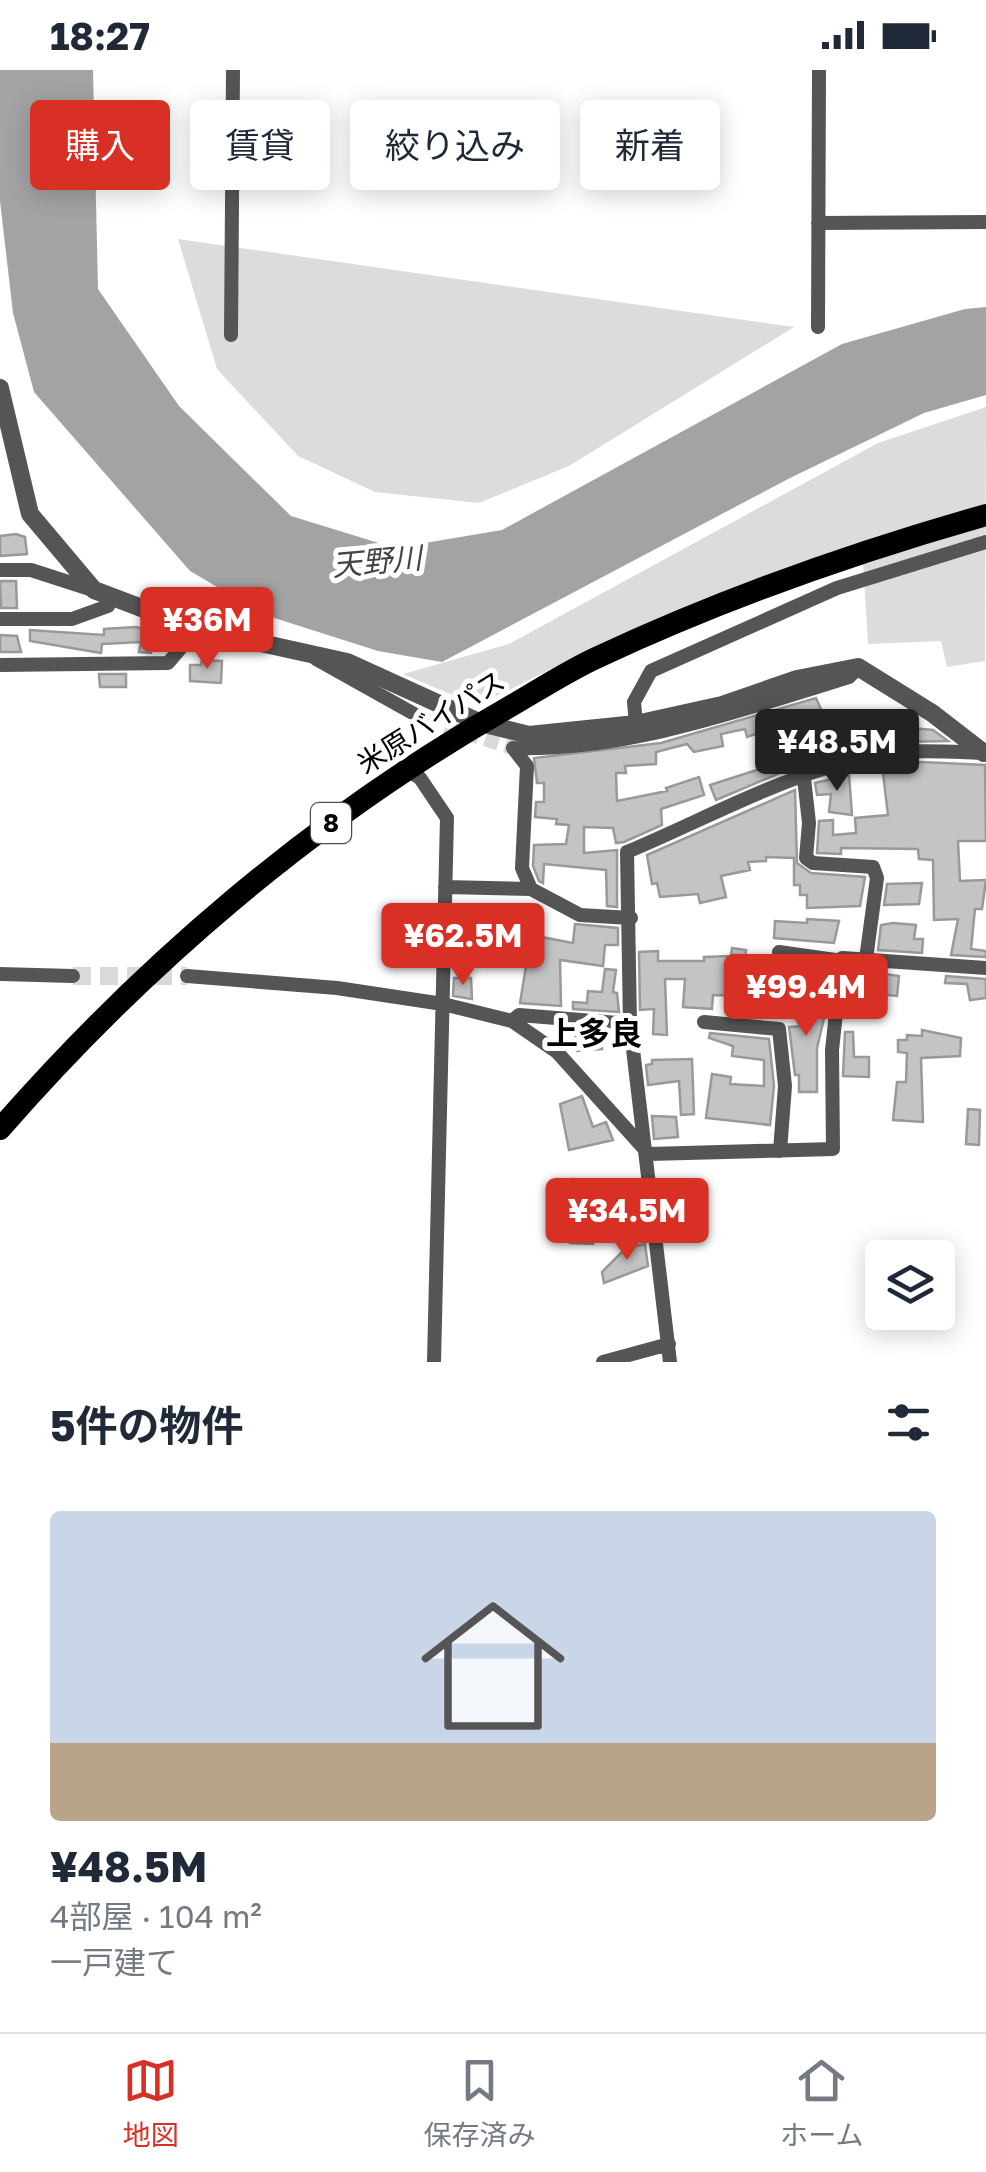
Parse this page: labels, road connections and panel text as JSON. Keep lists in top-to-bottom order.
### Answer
{
  "streets": {
    "highway": ["米原バイパス", "8"]
  },
  "districts": ["上多良"],
  "water": ["天野川"],
  "page": {
    "status": "18:27",
    "chip": [
      "購入",
      "賃貸",
      "絞り込み",
      "新着"
    ],
    "price": [
      "¥36M",
      "¥48.5M",
      "¥62.5M",
      "¥99.4M",
      "¥34.5M"
    ],
    "heading": "5件の物件",
    "list": [
      {
        "name": "¥48.5M",
        "note": "4部屋 · 104 m² · 一戸建て"
      }
    ],
    "tabs": ["地図", "保存済み", "ホーム"]
  }
}
